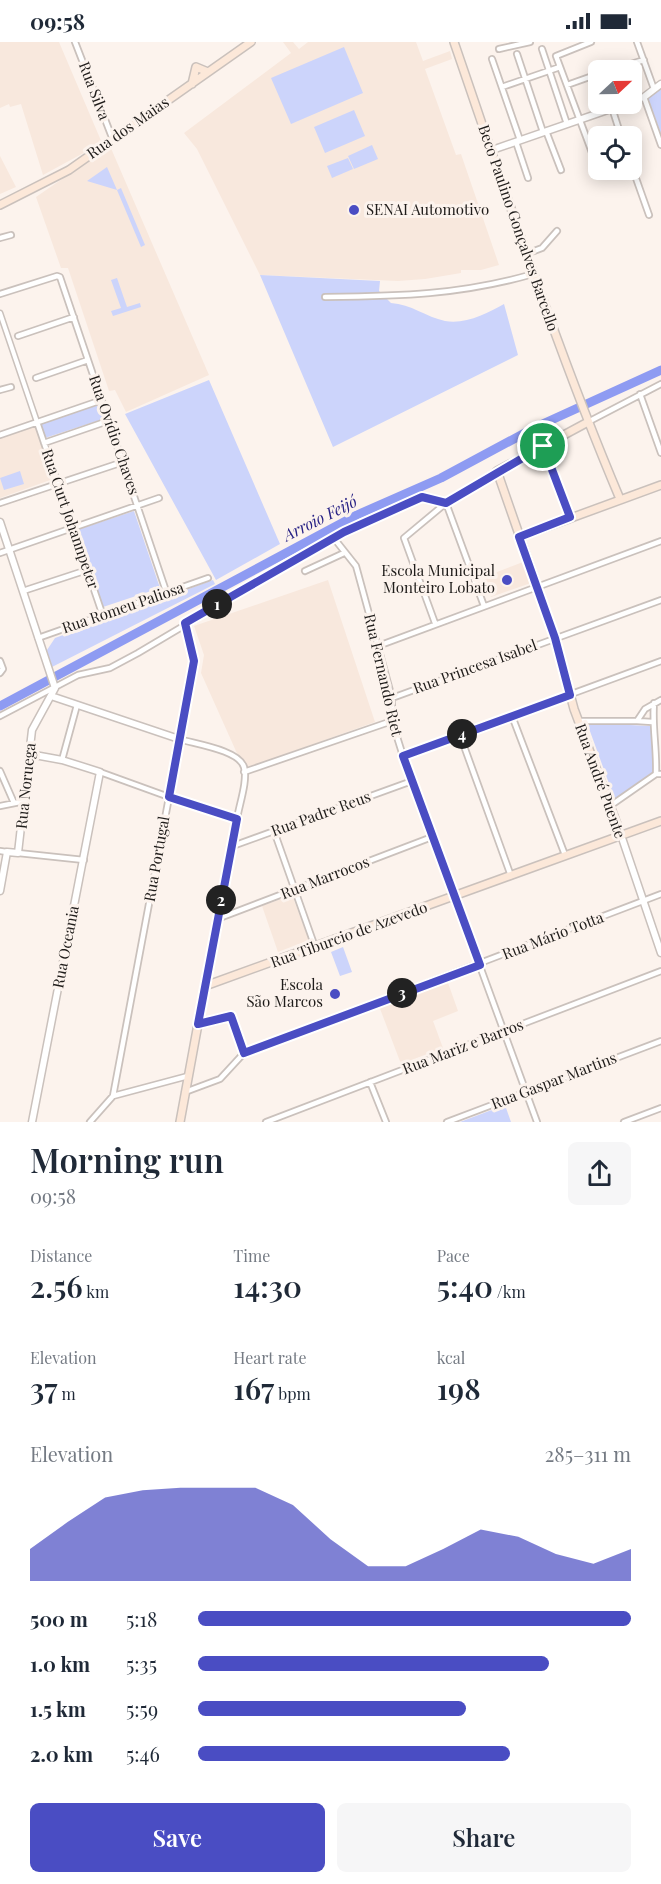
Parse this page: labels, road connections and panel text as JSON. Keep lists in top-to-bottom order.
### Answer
{
  "streets": {
    "main road": [
      "Rua dos Maias",
      "Beco Paulino Gonçalves Barcello",
      "Rua André Puente",
      "Rua Tiburcio de Azevedo"
    ],
    "street": [
      "Rua Silva",
      "Rua Ovídio Chaves",
      "Rua Curt Johannpeter",
      "Rua Romeu Paliosa",
      "Rua Princesa Isabel",
      "Rua Fernando Riet",
      "Rua Noruega",
      "Rua Padre Reus",
      "Rua Portugal",
      "Rua Marrocos",
      "Rua Mário Totta",
      "Rua Oceania",
      "Rua Mariz e Barros",
      "Rua Gaspar Martins"
    ]
  },
  "crossings": [
    ["Rua Silva", "Rua dos Maias"],
    ["Rua Ovídio Chaves", "Rua Romeu Paliosa"],
    ["Rua Curt Johannpeter", "Rua Romeu Paliosa"],
    ["Rua Princesa Isabel", "Rua Fernando Riet"],
    ["Rua Princesa Isabel", "Rua André Puente"],
    ["Rua Fernando Riet", "Rua Padre Reus"],
    ["Rua Fernando Riet", "Rua Marrocos"],
    ["Rua Fernando Riet", "Rua Tiburcio de Azevedo"],
    ["Rua Fernando Riet", "Rua Mário Totta"],
    ["Rua Fernando Riet", "Rua Mariz e Barros"],
    ["Rua Fernando Riet", "Rua Gaspar Martins"],
    ["Rua André Puente", "Rua Tiburcio de Azevedo"],
    ["Rua André Puente", "Rua Mário Totta"]
  ],
  "water": ["Arroio Feijó"],
  "places": ["SENAI Automotivo", "Escola Municipal Monteiro Lobato", "Escola São Marcos"],
  "north": "right",
  "page": {
    "status": "09:58",
    "pins": [
      "1",
      "4",
      "2",
      "3"
    ],
    "heading": ["Morning run", "09:58"],
    "stats": [
      ["Distance", "2.56 km"],
      ["Time", "14:30"],
      ["Pace", "5:40 /km"],
      ["Elevation", "37 m"],
      ["Heart rate", "167 bpm"],
      ["kcal", "198"]
    ],
    "chart": ["Elevation", "285–311 m"],
    "list": [
      {
        "name": "500 m",
        "note": "5:18"
      },
      {
        "name": "1.0 km",
        "note": "5:35"
      },
      {
        "name": "1.5 km",
        "note": "5:59"
      },
      {
        "name": "2.0 km",
        "note": "5:46"
      }
    ],
    "buttons": ["Save", "Share"]
  }
}
